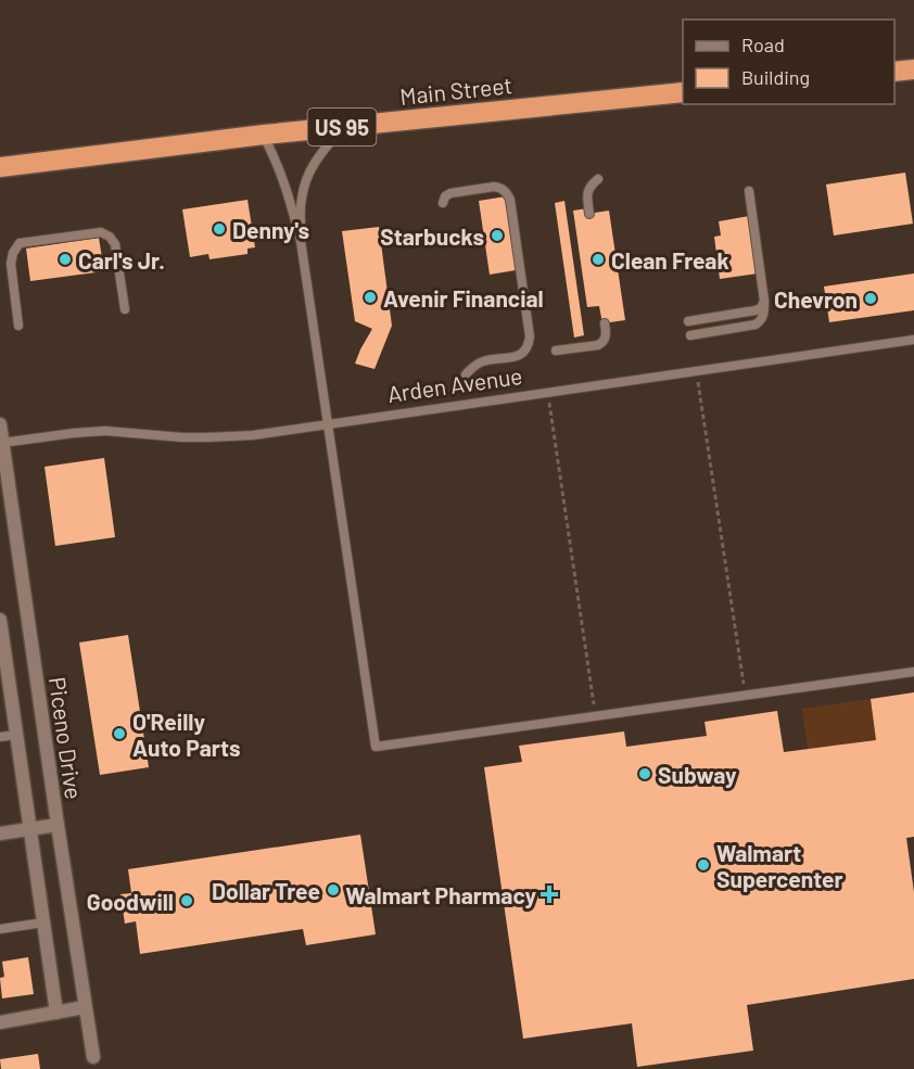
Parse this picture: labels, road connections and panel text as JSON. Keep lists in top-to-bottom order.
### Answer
{
  "streets": {
    "highway": ["Main Street", "US 95"],
    "street": ["Piceno Drive"],
    "lane": ["Arden Avenue"]
  },
  "crossings": [
    ["Arden Avenue", "Piceno Drive"]
  ],
  "places": {
    "other": [
      "Denny's",
      "Starbucks",
      "Carl's Jr.",
      "Clean Freak",
      "Avenir Financial",
      "Chevron",
      "O'Reilly Auto Parts",
      "Subway",
      "Walmart Supercenter",
      "Dollar Tree",
      "Goodwill"
    ],
    "health": ["Walmart Pharmacy"]
  },
  "legend": ["Road", "Building"]
}
